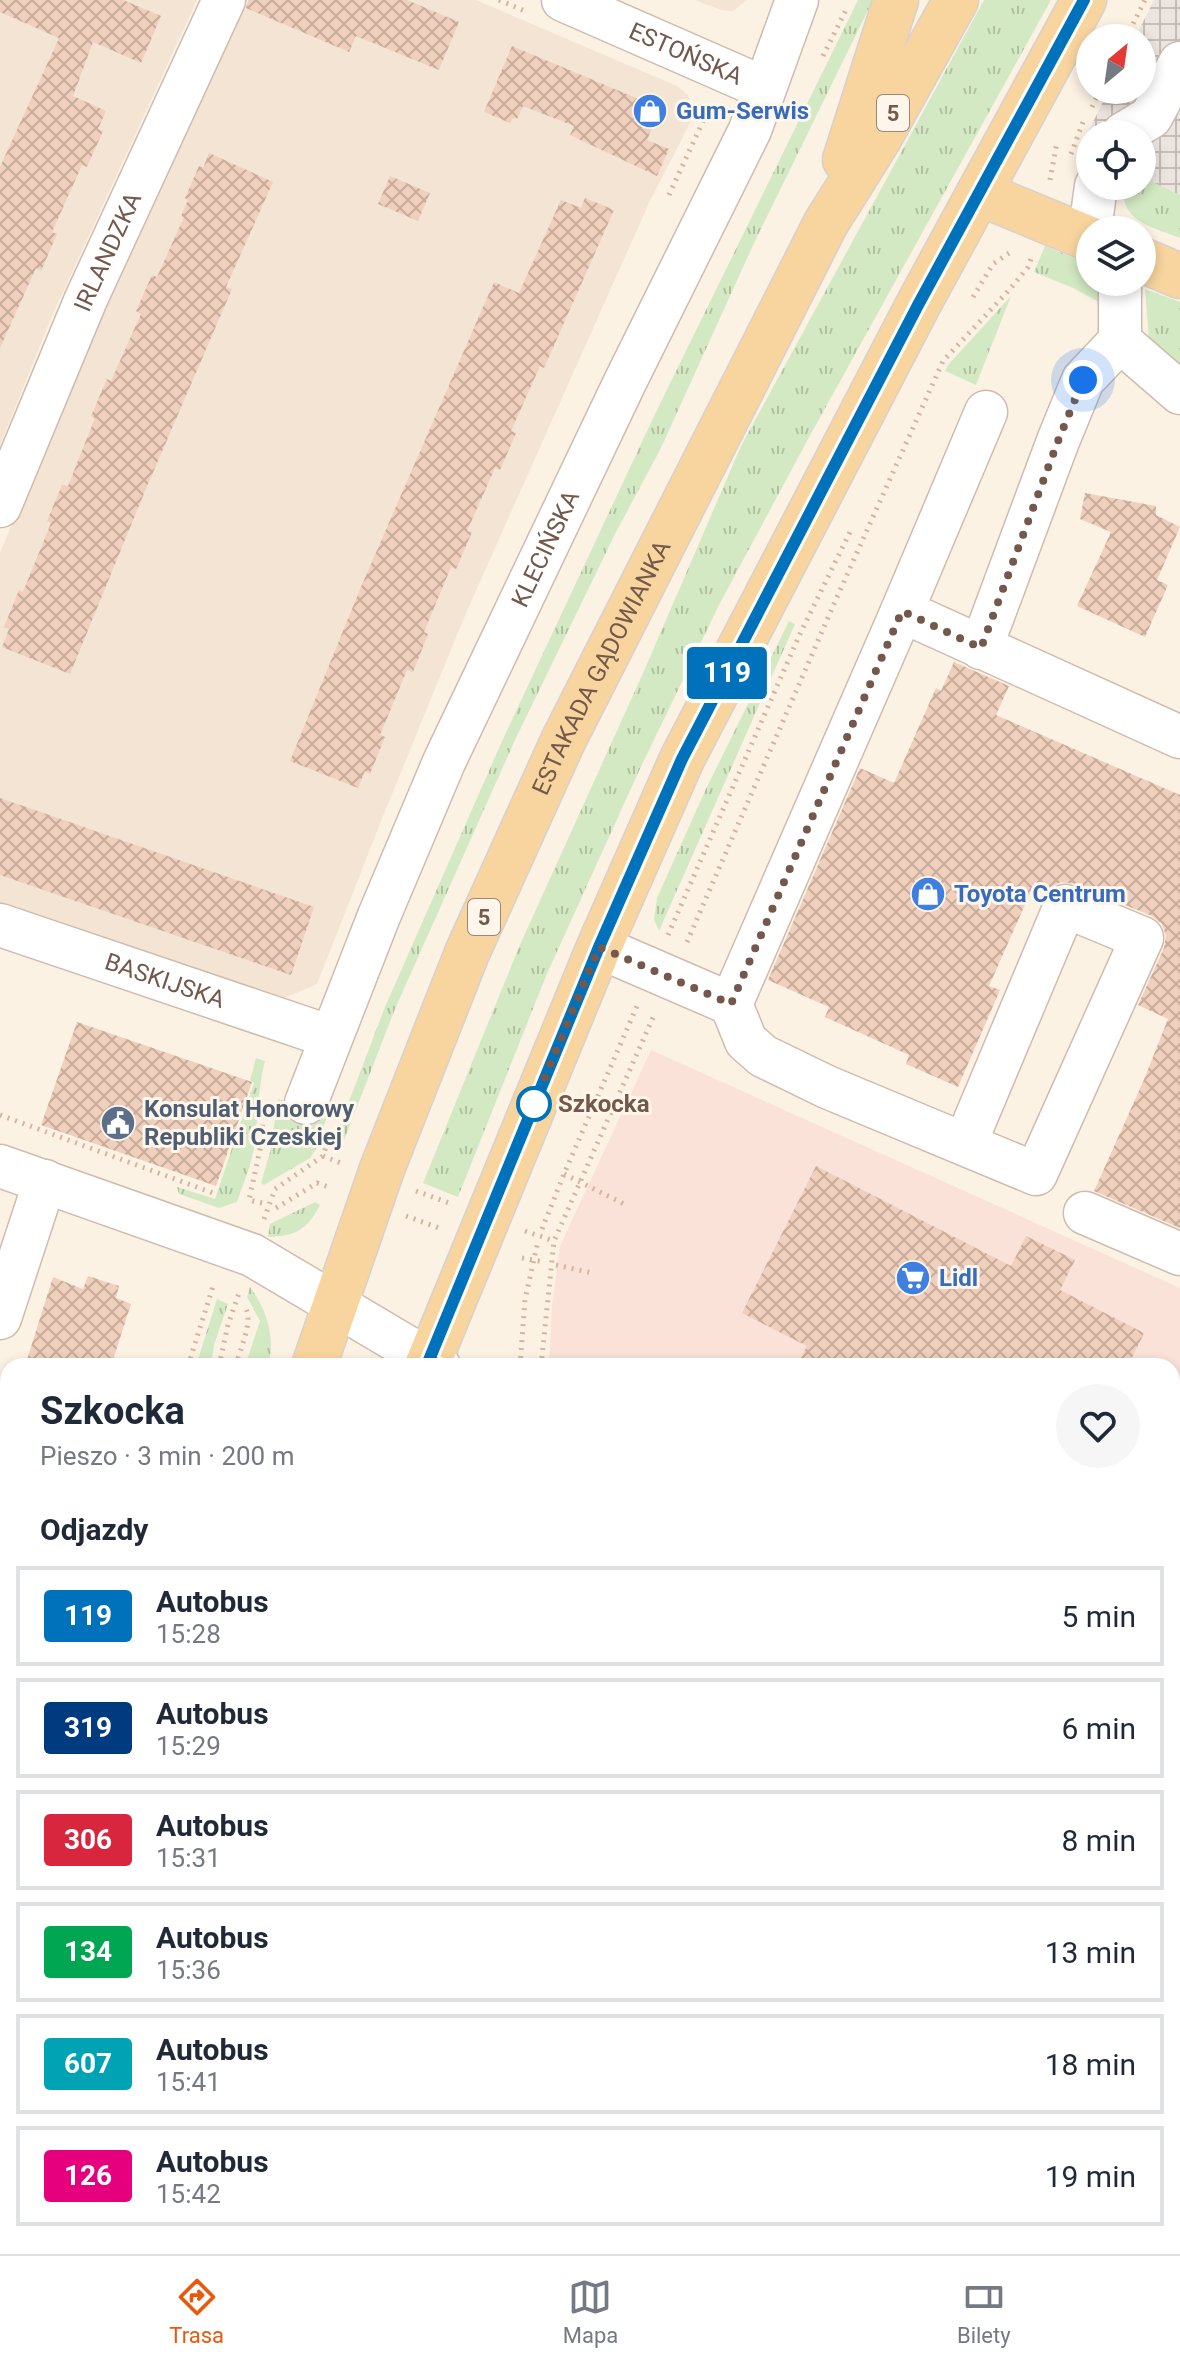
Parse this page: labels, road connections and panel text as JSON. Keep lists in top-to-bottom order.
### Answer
{
  "streets": {
    "main road": ["5", "ESTAKADA GĄDOWIANKA"],
    "street": [
      "ESTOŃSKA",
      "IRLANDZKA",
      "KLECIŃSKA",
      "BASKIJSKA"
    ]
  },
  "crossings": [
    ["ESTOŃSKA", "KLECIŃSKA"],
    ["KLECIŃSKA", "BASKIJSKA"]
  ],
  "places": {
    "shop": ["Gum-Serwis", "Toyota Centrum"],
    "other": ["Szkocka"],
    "public building": ["Konsulat Honorowy Republiki Czeskiej"],
    "supermarket": ["Lidl"]
  },
  "lines": ["bus line 119"],
  "north": "top right",
  "page": {
    "on_map": "119",
    "heading": [
      ["Szkocka", "Pieszo · 3 min · 200 m"],
      "Odjazdy"
    ],
    "list": [
      {
        "mark": "119",
        "name": "Autobus",
        "note": "15:28",
        "value": "5 min"
      },
      {
        "mark": "319",
        "name": "Autobus",
        "note": "15:29",
        "value": "6 min"
      },
      {
        "mark": "306",
        "name": "Autobus",
        "note": "15:31",
        "value": "8 min"
      },
      {
        "mark": "134",
        "name": "Autobus",
        "note": "15:36",
        "value": "13 min"
      },
      {
        "mark": "607",
        "name": "Autobus",
        "note": "15:41",
        "value": "18 min"
      },
      {
        "mark": "126",
        "name": "Autobus",
        "note": "15:42",
        "value": "19 min"
      }
    ],
    "tabs": ["Trasa", "Mapa", "Bilety"]
  }
}
